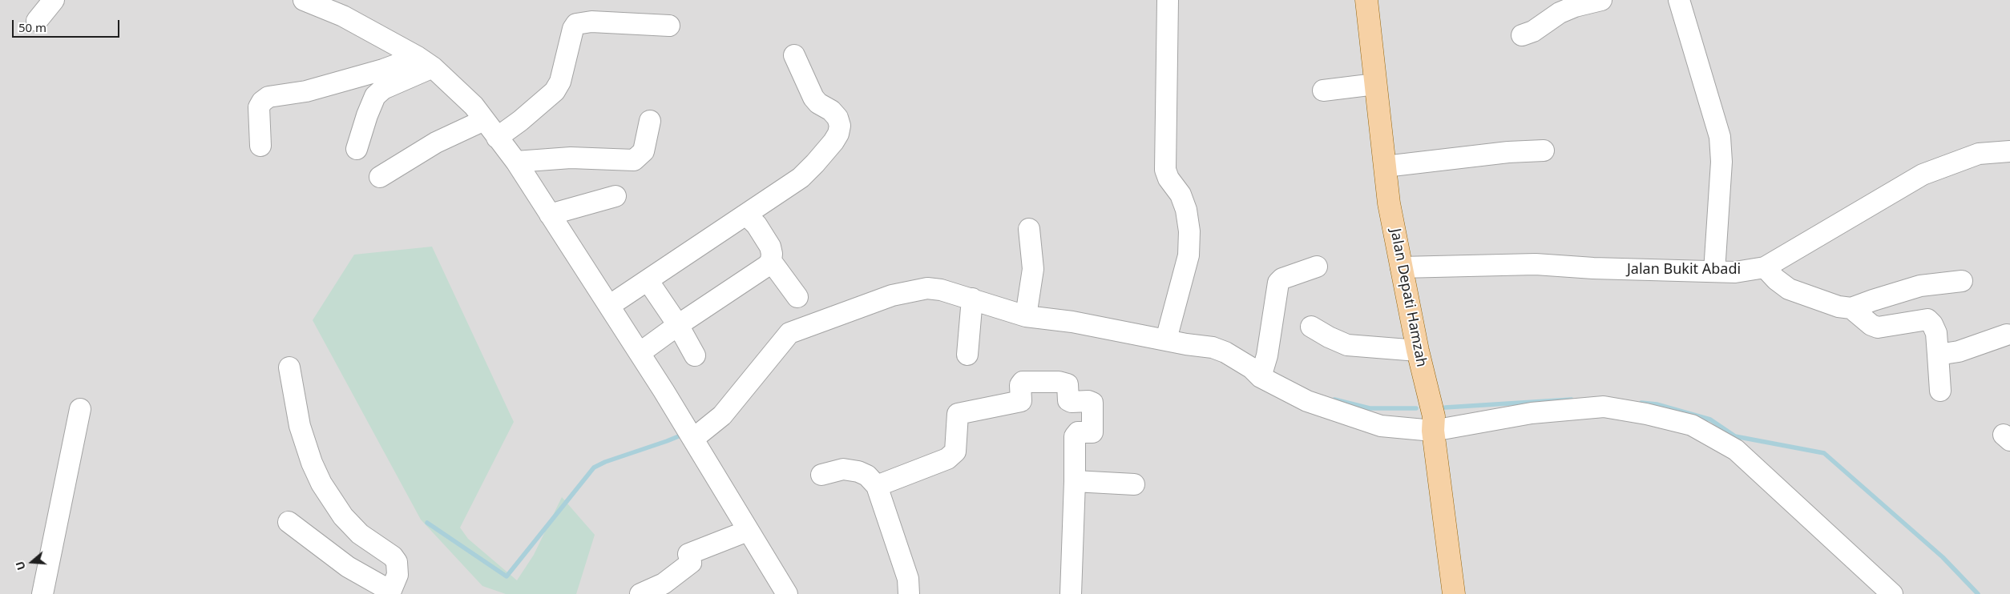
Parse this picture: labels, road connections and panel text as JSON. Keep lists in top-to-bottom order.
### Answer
{
  "streets": {
    "main road": ["Jalan Depati Hamzah"],
    "street": ["Jalan Bukit Abadi"]
  },
  "crossings": [
    ["Jalan Bukit Abadi", "Jalan Depati Hamzah"]
  ],
  "scale_bar": "50 m",
  "north": "left"
}
